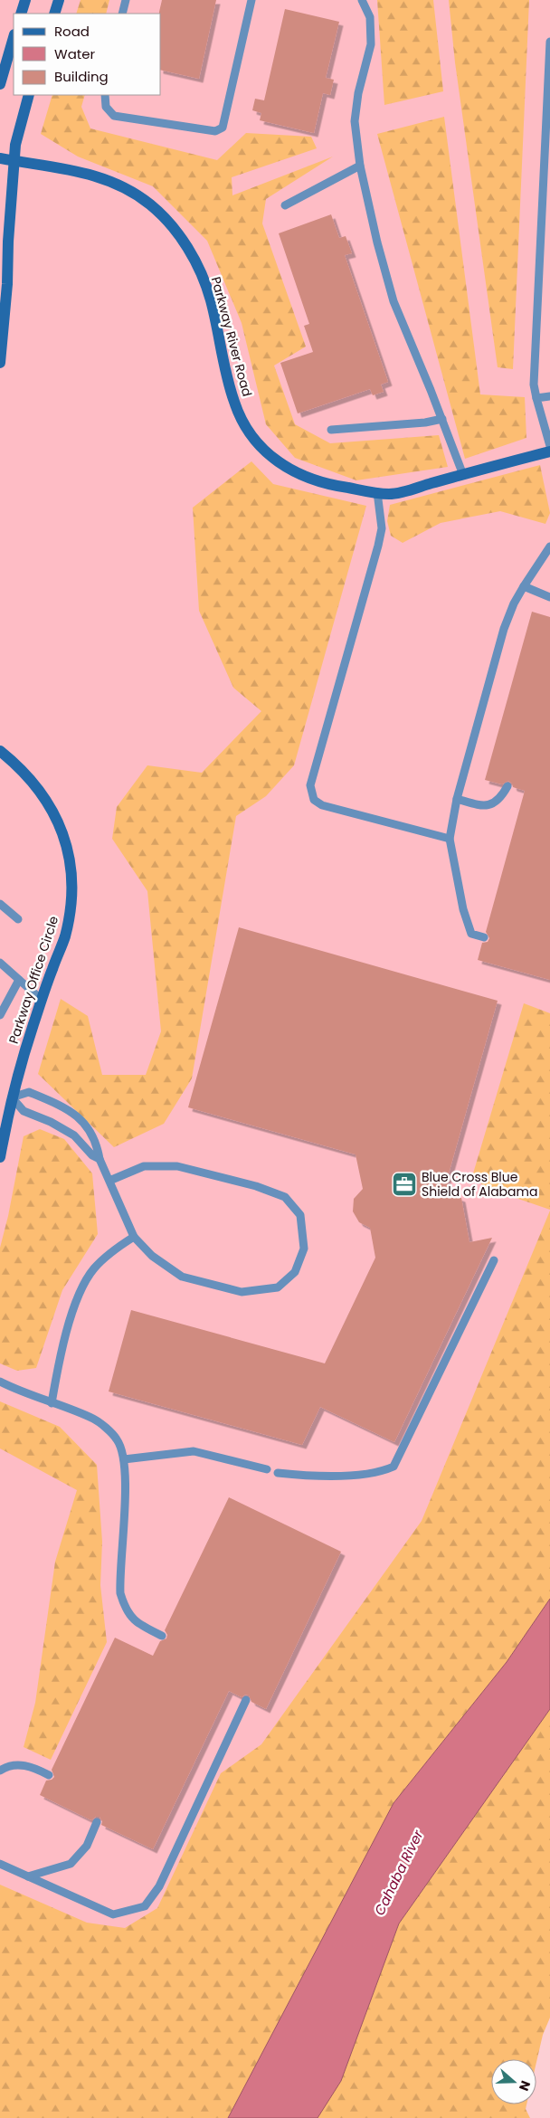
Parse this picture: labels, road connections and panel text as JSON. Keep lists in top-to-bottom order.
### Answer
{
  "streets": {
    "street": ["Parkway River Road", "Parkway Office Circle"]
  },
  "water": ["Cahaba River"],
  "places": {
    "office": ["Blue Cross Blue Shield of Alabama"]
  },
  "legend": ["Road", "Water", "Building"],
  "north": "right"
}
